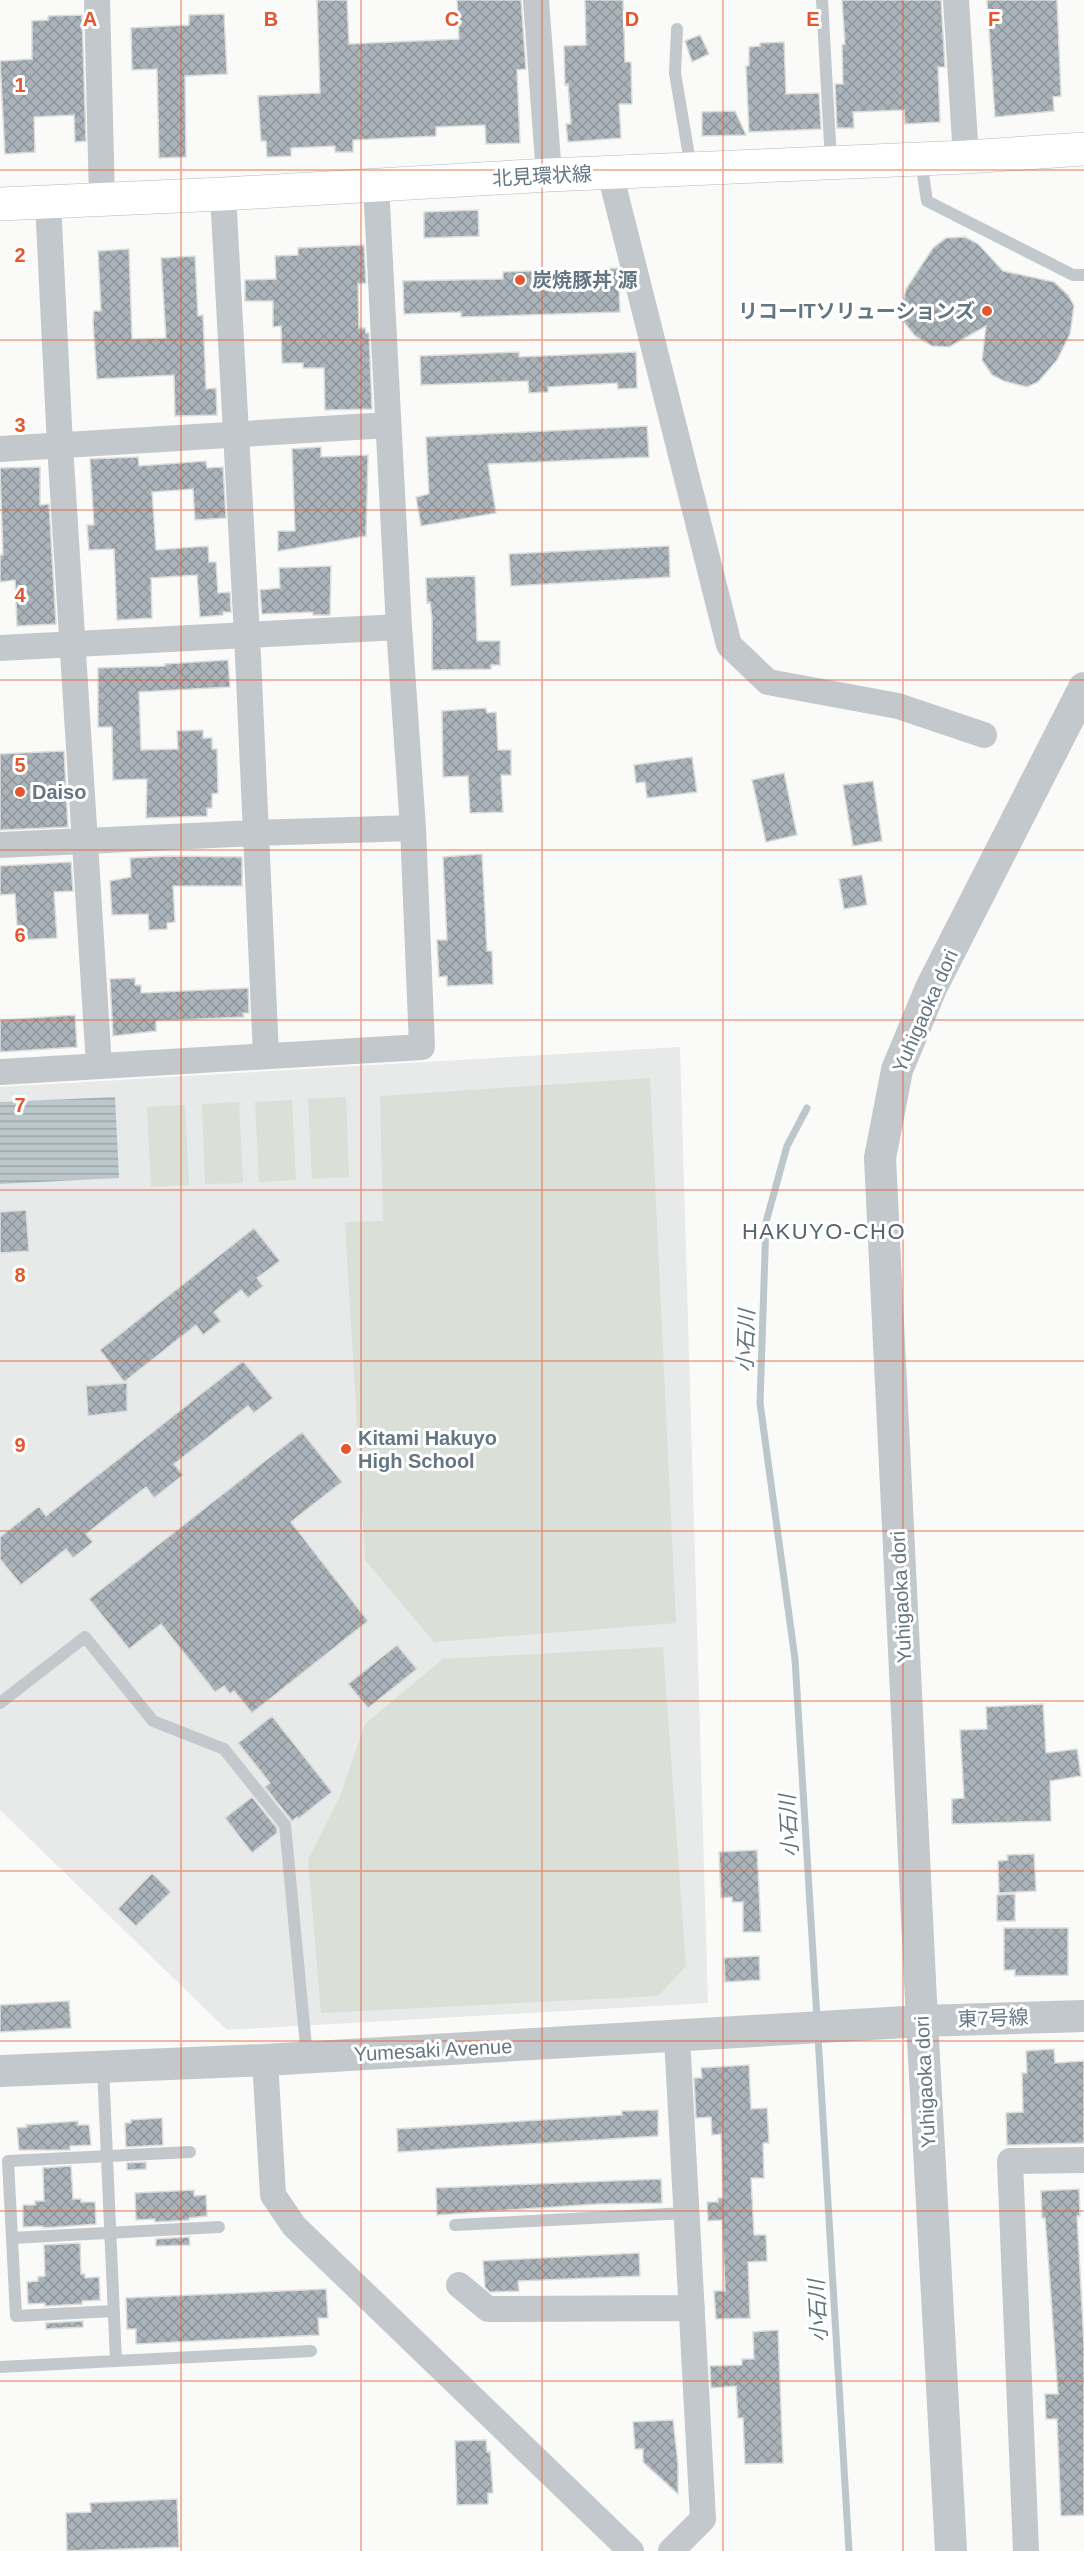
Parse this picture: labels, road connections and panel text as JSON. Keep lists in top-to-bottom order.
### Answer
{
  "streets": {
    "main road": ["北見環状線"],
    "street": ["Yuhigaoka dori", "東7号線", "Yumesaki Avenue"]
  },
  "crossings": [
    ["Yuhigaoka dori", "東7号線"],
    ["東7号線", "Yumesaki Avenue"]
  ],
  "districts": ["HAKUYO-CHO"],
  "water": ["小石川"],
  "places": [
    "炭焼豚丼 源",
    "リコーITソリューションズ",
    "Daiso",
    "Kitami Hakuyo High School"
  ],
  "grid": {
    "columns": [
      "A",
      "B",
      "C",
      "D",
      "E",
      "F"
    ],
    "rows": [
      "1",
      "2",
      "3",
      "4",
      "5",
      "6",
      "7",
      "8",
      "9"
    ]
  }
}
